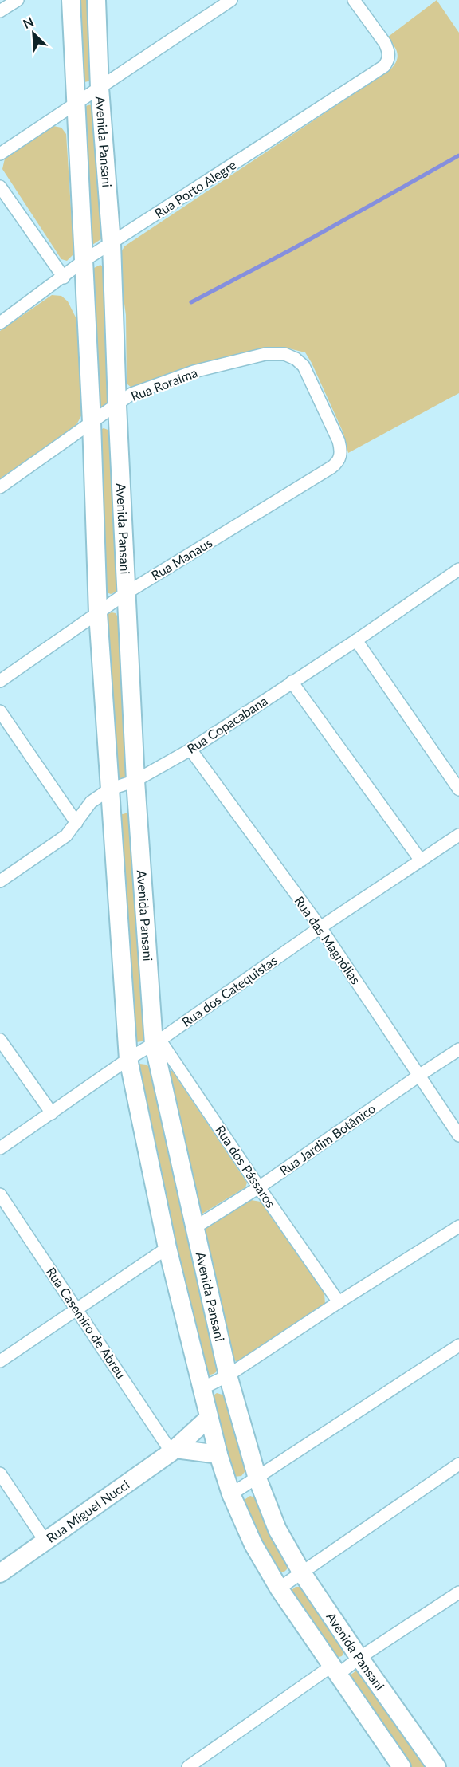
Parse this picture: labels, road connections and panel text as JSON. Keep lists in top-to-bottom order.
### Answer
{
  "streets": {
    "main road": ["Avenida Pansani", "Rua Miguel Nucci"],
    "street": [
      "Rua Porto Alegre",
      "Rua Roraima",
      "Rua Manaus",
      "Rua Copacabana",
      "Rua das Magnólias",
      "Rua dos Catequistas",
      "Rua Jardim Botânico",
      "Rua dos Pássaros",
      "Rua Casemiro de Abreu"
    ]
  },
  "crossings": [
    ["Avenida Pansani", "Rua Porto Alegre"],
    ["Avenida Pansani", "Rua Roraima"],
    ["Avenida Pansani", "Rua Manaus"],
    ["Avenida Pansani", "Rua Copacabana"],
    ["Avenida Pansani", "Rua dos Catequistas"],
    ["Avenida Pansani", "Rua Jardim Botânico"],
    ["Avenida Pansani", "Rua dos Pássaros"],
    ["Avenida Pansani", "Rua Miguel Nucci"],
    ["Rua Roraima", "Rua Manaus"],
    ["Rua Copacabana", "Rua das Magnólias"],
    ["Rua das Magnólias", "Rua dos Catequistas"],
    ["Rua das Magnólias", "Rua Jardim Botânico"],
    ["Rua dos Catequistas", "Rua dos Pássaros"],
    ["Rua Jardim Botânico", "Rua dos Pássaros"],
    ["Rua Casemiro de Abreu", "Rua Miguel Nucci"]
  ],
  "north": "top left"
}
